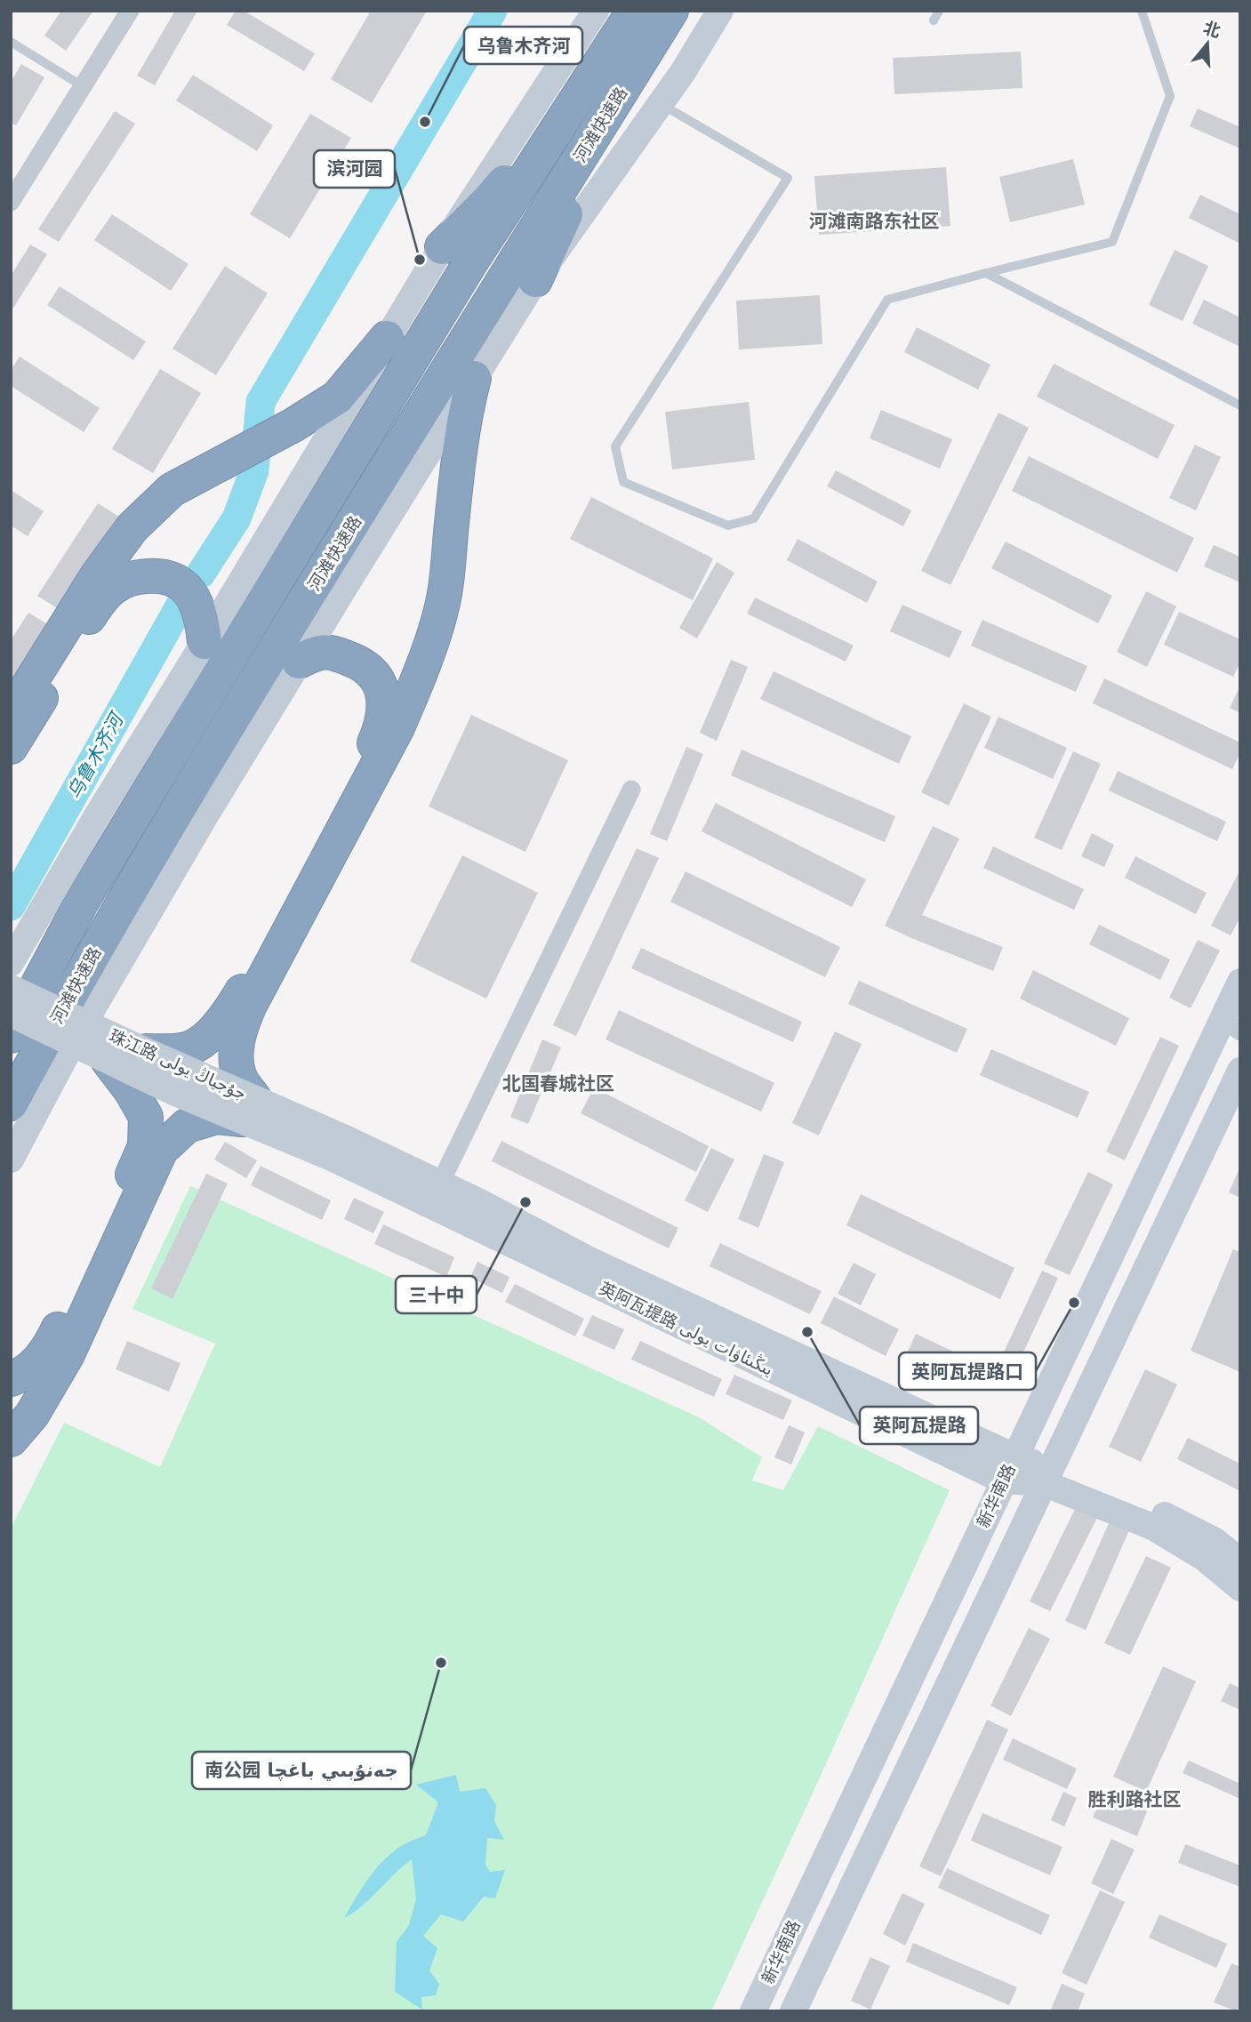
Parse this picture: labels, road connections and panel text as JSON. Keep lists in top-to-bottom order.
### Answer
{
  "streets": {
    "highway": ["河滩快速路"],
    "street": ["珠江路 جۇجياڭ يولى", "英阿瓦提路 يىڭىئاۋات يولى", "新华南路"]
  },
  "crossings": [
    ["珠江路 جۇجياڭ يولى", "英阿瓦提路 يىڭىئاۋات يولى"],
    ["英阿瓦提路 يىڭىئاۋات يولى", "新华南路"]
  ],
  "districts": ["河滩南路东社区", "北国春城社区", "胜利路社区"],
  "water": ["乌鲁木齐河"],
  "places": [
    "乌鲁木齐河",
    "滨河园",
    "三十中",
    "英阿瓦提路口",
    "英阿瓦提路",
    "南公园 جەنۇبىي باغچا"
  ],
  "north": "top"
}
